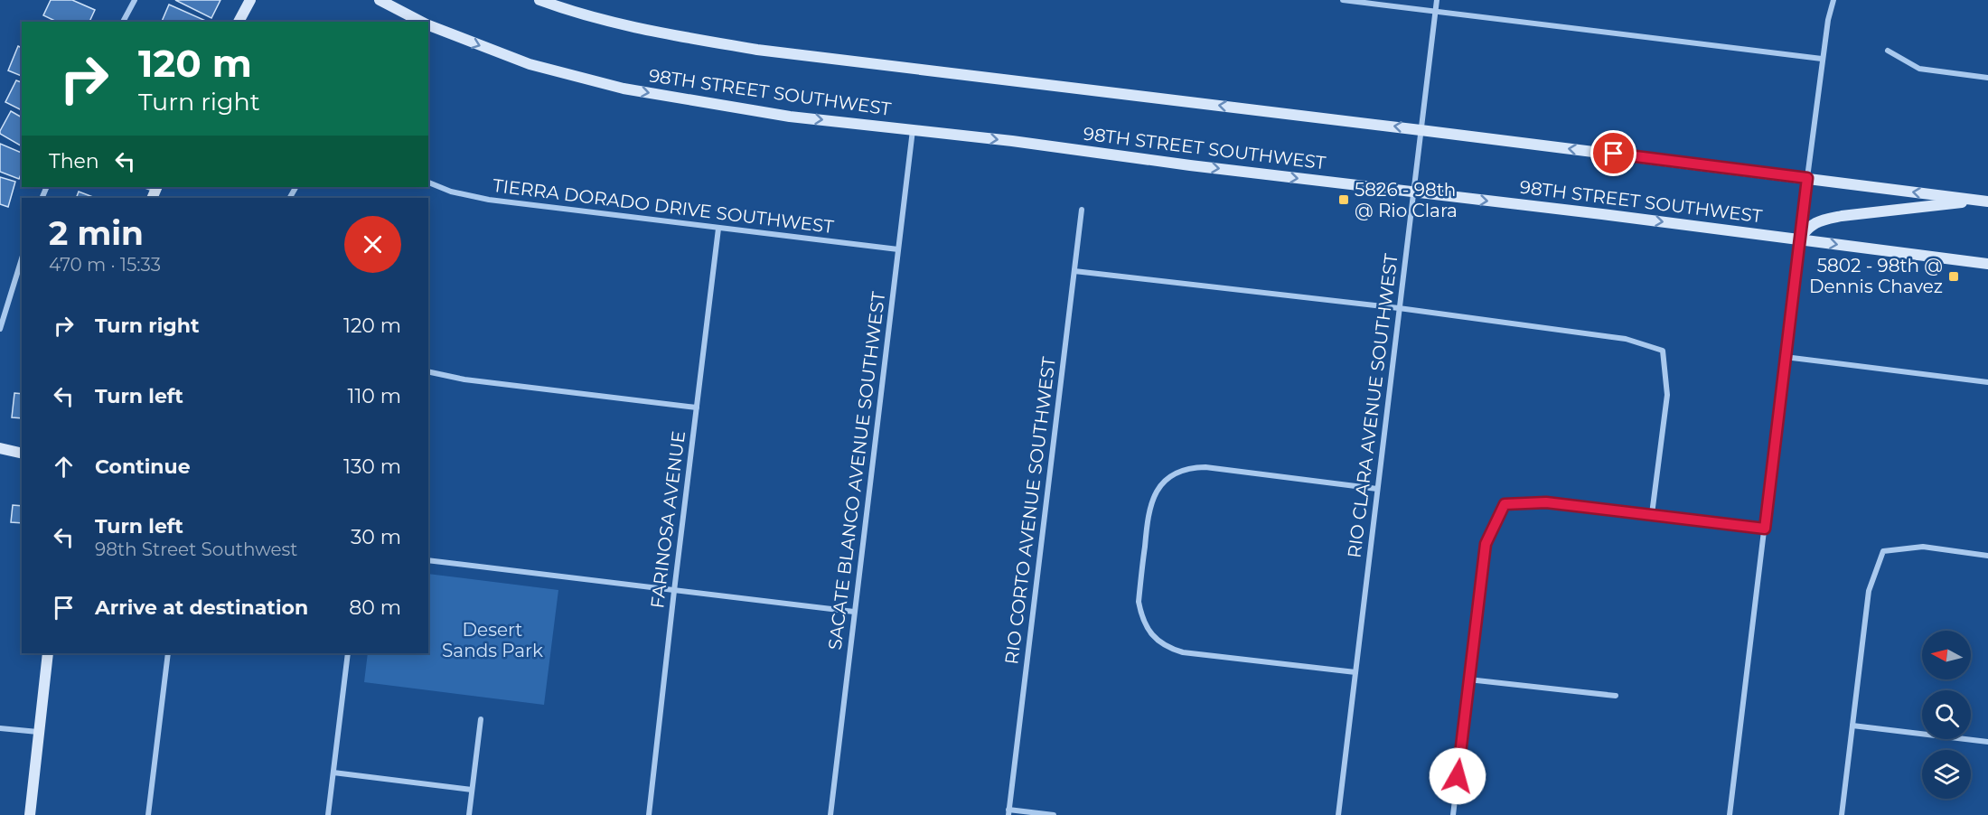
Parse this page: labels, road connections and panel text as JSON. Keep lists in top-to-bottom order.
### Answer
{
  "streets": {
    "main road": ["98TH STREET SOUTHWEST"],
    "street": [
      "TIERRA DORADO DRIVE SOUTHWEST",
      "RIO CLARA AVENUE SOUTHWEST",
      "SACATE BLANCO AVENUE SOUTHWEST",
      "RIO CORTO AVENUE SOUTHWEST",
      "FARINOSA AVENUE"
    ]
  },
  "crossings": [
    ["98TH STREET SOUTHWEST", "RIO CLARA AVENUE SOUTHWEST"],
    ["98TH STREET SOUTHWEST", "SACATE BLANCO AVENUE SOUTHWEST"],
    ["TIERRA DORADO DRIVE SOUTHWEST", "SACATE BLANCO AVENUE SOUTHWEST"],
    ["TIERRA DORADO DRIVE SOUTHWEST", "FARINOSA AVENUE"]
  ],
  "parks": ["Desert Sands Park"],
  "places": {
    "transit": ["5826 - 98th @ Rio Clara", "5802 - 98th @ Dennis Chavez"]
  },
  "north": "left",
  "page": {
    "turn": ["120 m", "Turn right"],
    "then": "Then",
    "heading": ["2 min", "470 m · 15:33"],
    "list": [
      {
        "name": "Turn right",
        "value": "120 m"
      },
      {
        "name": "Turn left",
        "value": "110 m"
      },
      {
        "name": "Continue",
        "value": "130 m"
      },
      {
        "name": "Turn left",
        "note": "98th Street Southwest",
        "value": "30 m"
      },
      {
        "name": "Arrive at destination",
        "value": "80 m"
      }
    ]
  }
}
